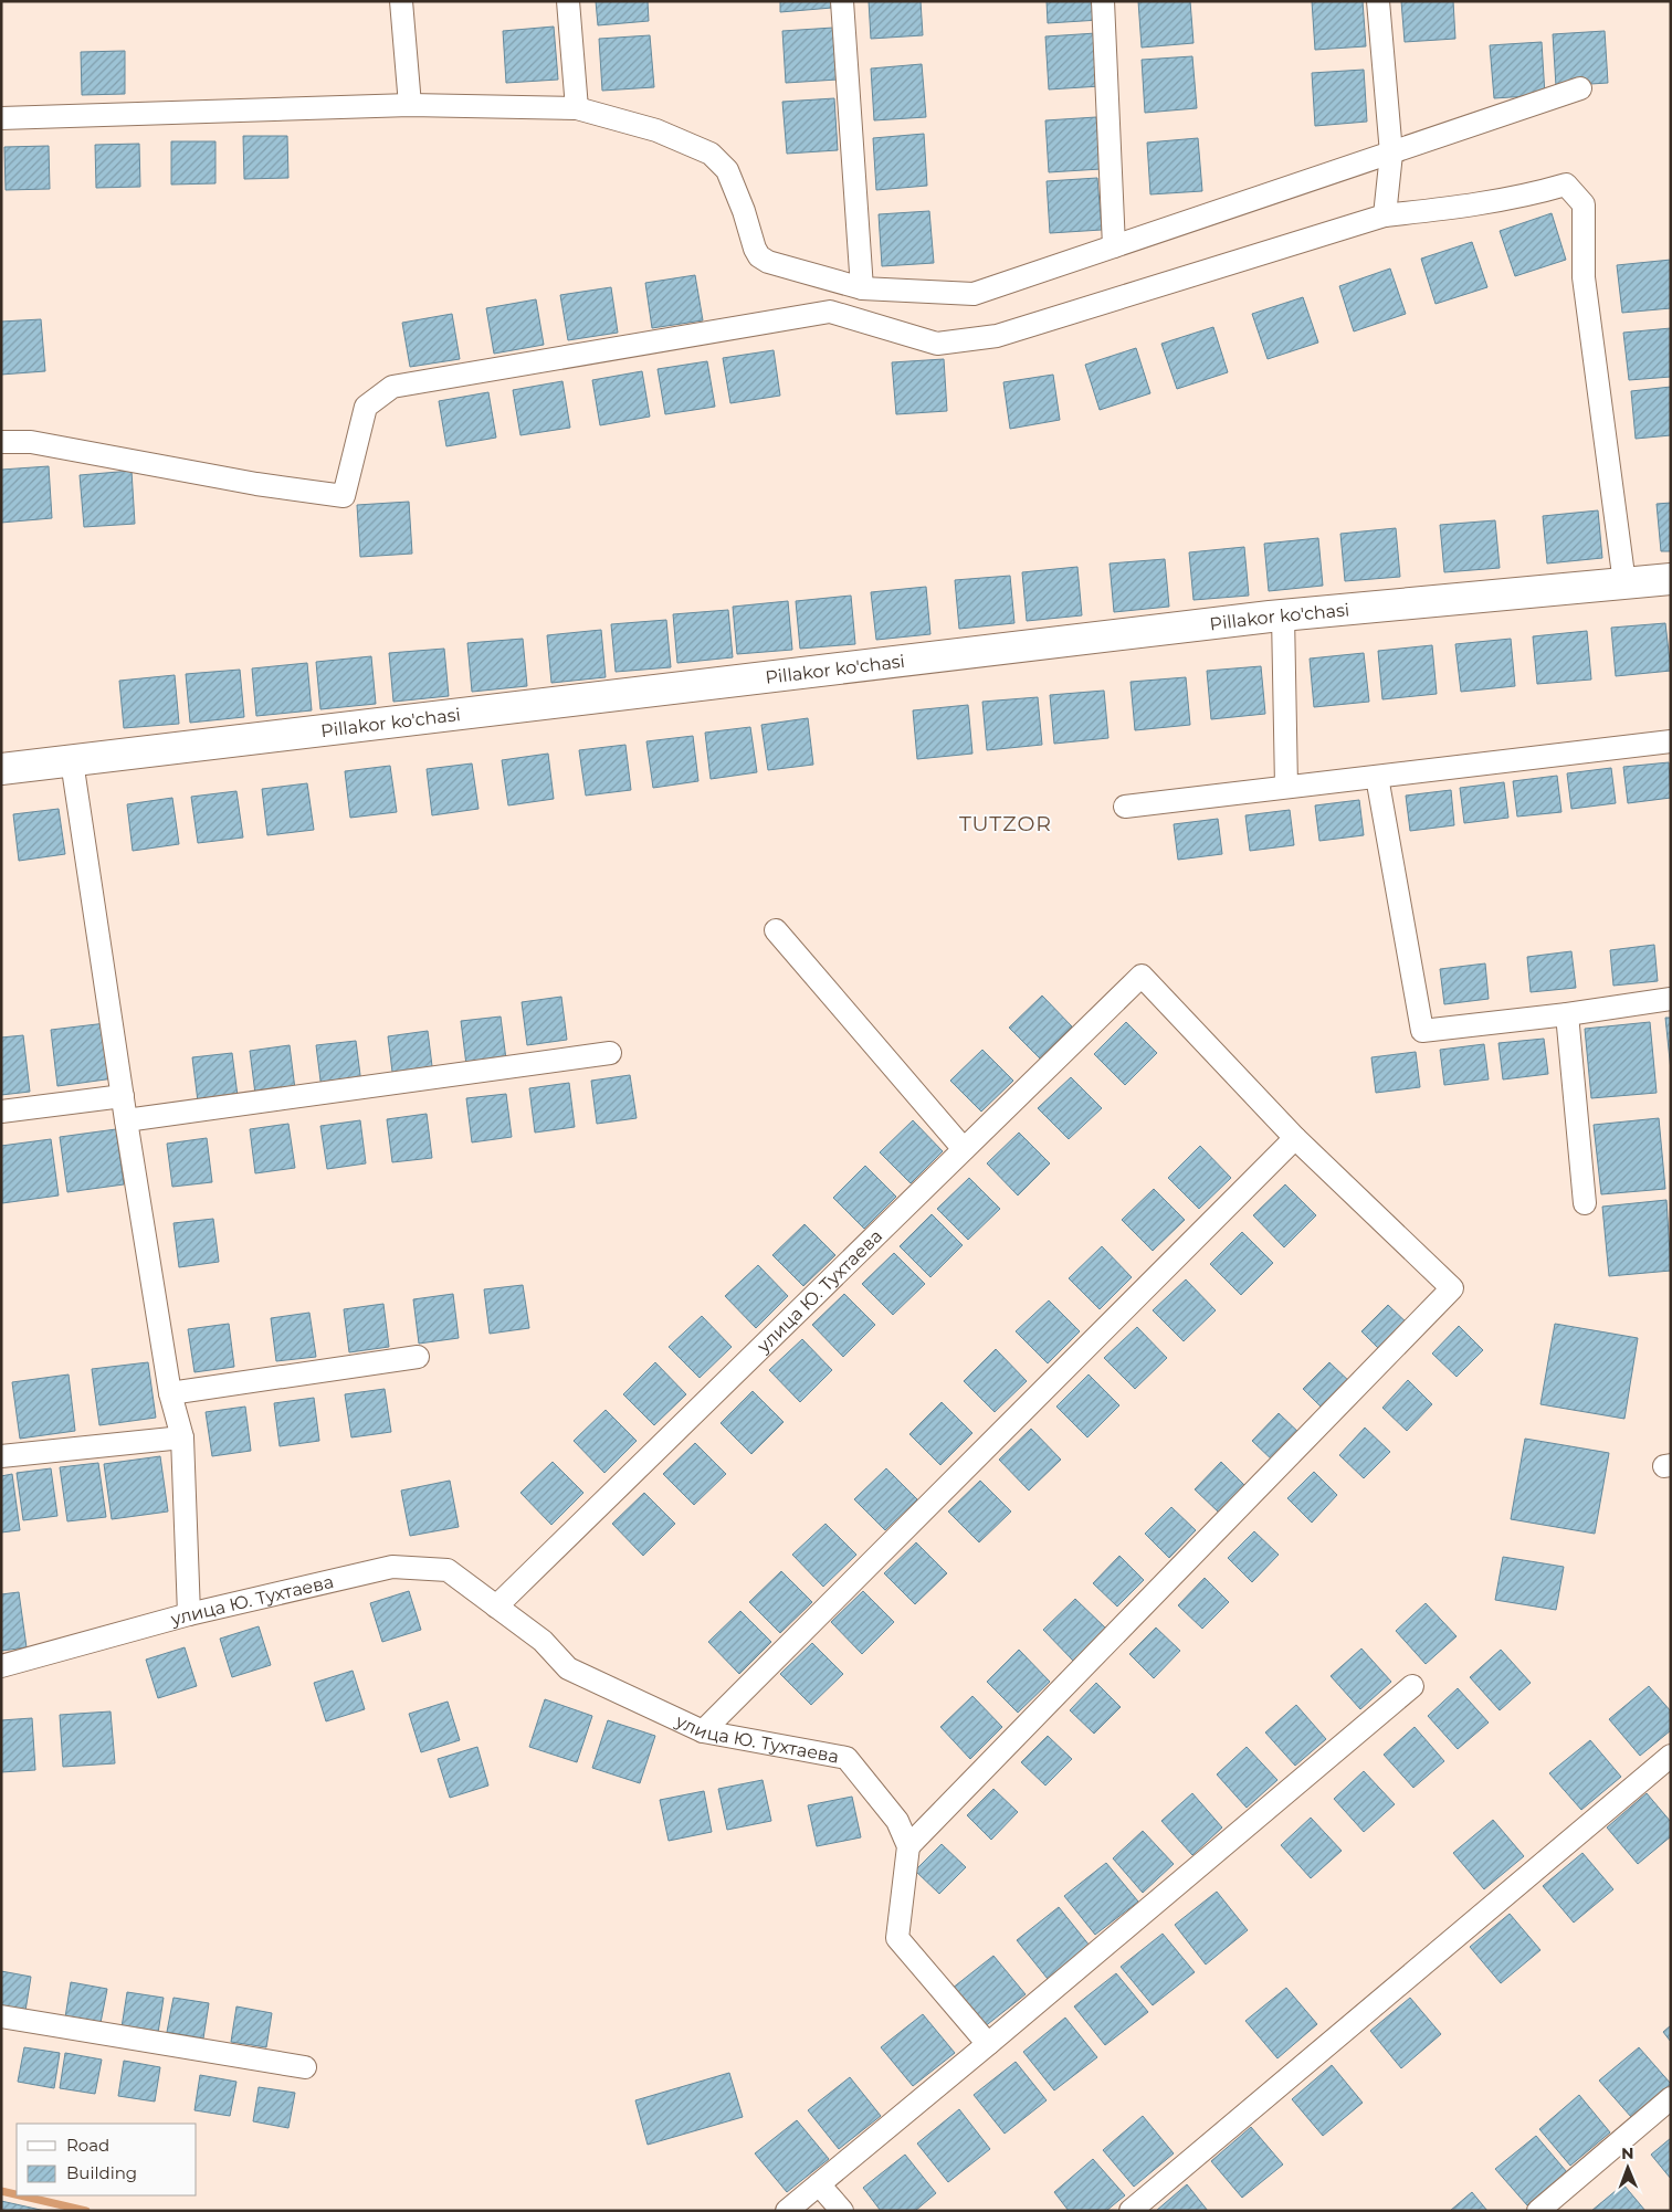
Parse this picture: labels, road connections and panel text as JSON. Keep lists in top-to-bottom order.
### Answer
{
  "streets": {
    "street": ["Pillakor ko'chasi", "улица Ю. Тухтаева"]
  },
  "districts": ["TUTZOR"],
  "legend": ["Road", "Building"],
  "north": "top"
}
